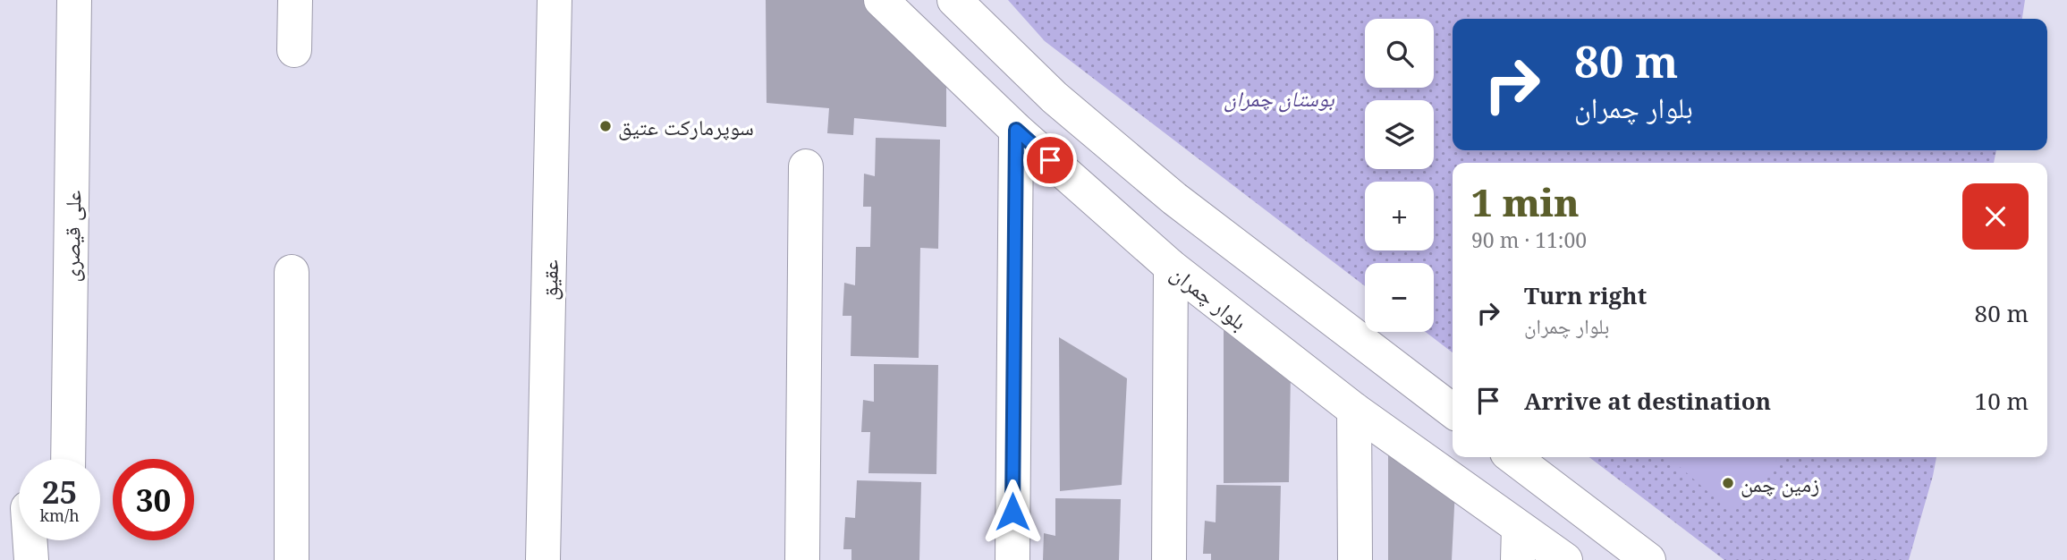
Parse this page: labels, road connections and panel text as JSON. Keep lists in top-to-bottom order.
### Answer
{
  "streets": {
    "street": ["علی قیصری", "عقیق", "بلوار چمران"]
  },
  "parks": ["بوستان چمران"],
  "places": ["سوپرمارکت عتیق", "زمین چمن"],
  "page": {
    "map_buttons": ["+", "−"],
    "turn": ["80 m", "بلوار چمران"],
    "heading": ["1 min", "90 m · 11:00"],
    "list": [
      {
        "name": "Turn right",
        "note": "بلوار چمران",
        "value": "80 m"
      },
      {
        "name": "Arrive at destination",
        "value": "10 m"
      }
    ],
    "speed": "25 km/h",
    "limit": "30"
  }
}
